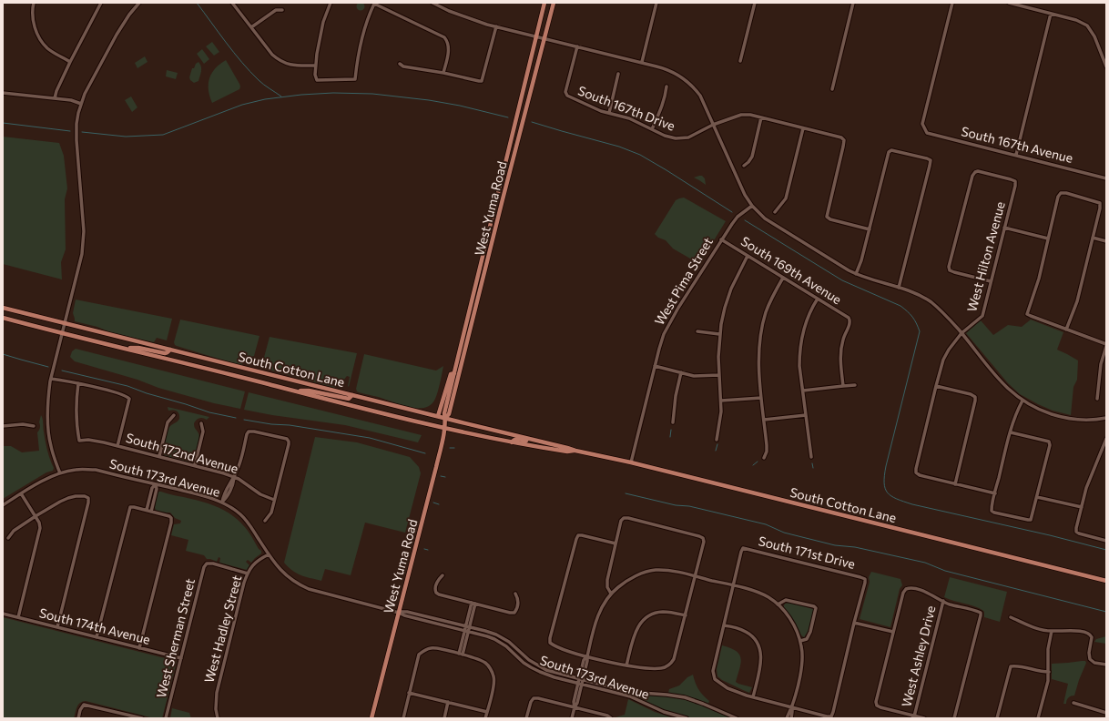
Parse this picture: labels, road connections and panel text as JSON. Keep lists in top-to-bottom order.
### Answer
{
  "streets": {
    "main road": ["West Yuma Road", "South Cotton Lane"],
    "street": [
      "South 167th Drive",
      "South 167th Avenue",
      "West Hilton Avenue",
      "South 169th Avenue",
      "West Pima Street",
      "South 172nd Avenue",
      "South 173rd Avenue",
      "South 171st Drive",
      "South 174th Avenue",
      "West Hadley Street",
      "West Sherman Street",
      "West Ashley Drive"
    ]
  },
  "crossings": [
    ["West Yuma Road", "South Cotton Lane"],
    ["West Yuma Road", "South 173rd Avenue"],
    ["South 169th Avenue", "West Pima Street"],
    ["West Pima Street", "South Cotton Lane"],
    ["South 173rd Avenue", "West Hadley Street"],
    ["South 174th Avenue", "West Sherman Street"],
    ["West Hadley Street", "West Sherman Street"]
  ]
}
